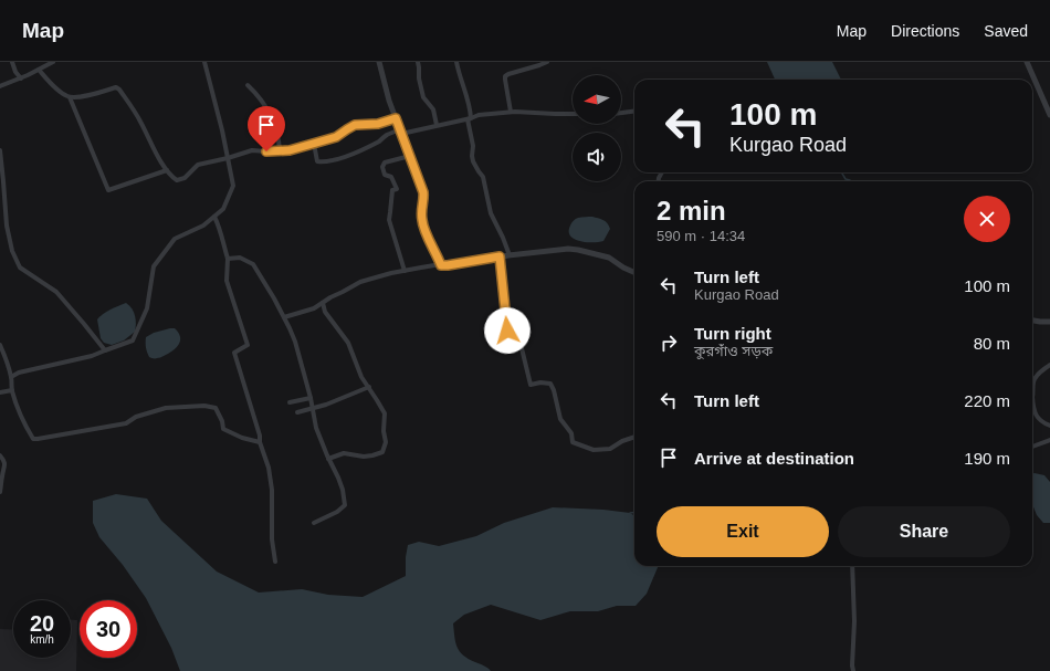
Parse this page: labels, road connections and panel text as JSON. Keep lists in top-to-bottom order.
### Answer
{
  "north": "left",
  "page": {
    "header": "Map",
    "nav": ["Map", "Directions", "Saved"],
    "turn": ["100 m", "Kurgao Road"],
    "heading": ["2 min", "590 m · 14:34"],
    "list": [
      {
        "name": "Turn left",
        "note": "Kurgao Road",
        "value": "100 m"
      },
      {
        "name": "Turn right",
        "note": "কুরগাঁও সড়ক",
        "value": "80 m"
      },
      {
        "name": "Turn left",
        "value": "220 m"
      },
      {
        "name": "Arrive at destination",
        "value": "190 m"
      }
    ],
    "buttons": ["Exit", "Share"],
    "speed": "20 km/h",
    "limit": "30"
  }
}
